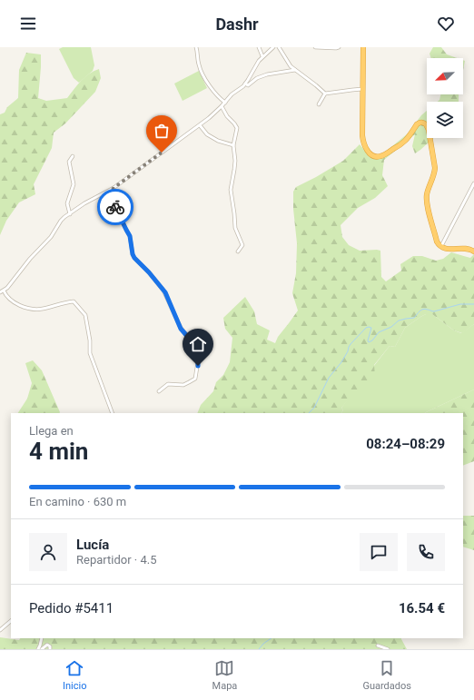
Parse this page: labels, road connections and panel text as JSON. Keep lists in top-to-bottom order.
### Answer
{
  "north": "bottom left",
  "page": {
    "header": "Dashr",
    "heading": ["4 min", "Llega en", "08:24–08:29"],
    "panel": [
      "Lucía",
      "Repartidor · 4.5",
      "Pedido #5411",
      "16.54 €"
    ],
    "bar": "En camino · 630 m",
    "tabs": ["Inicio", "Mapa", "Guardados"]
  }
}
